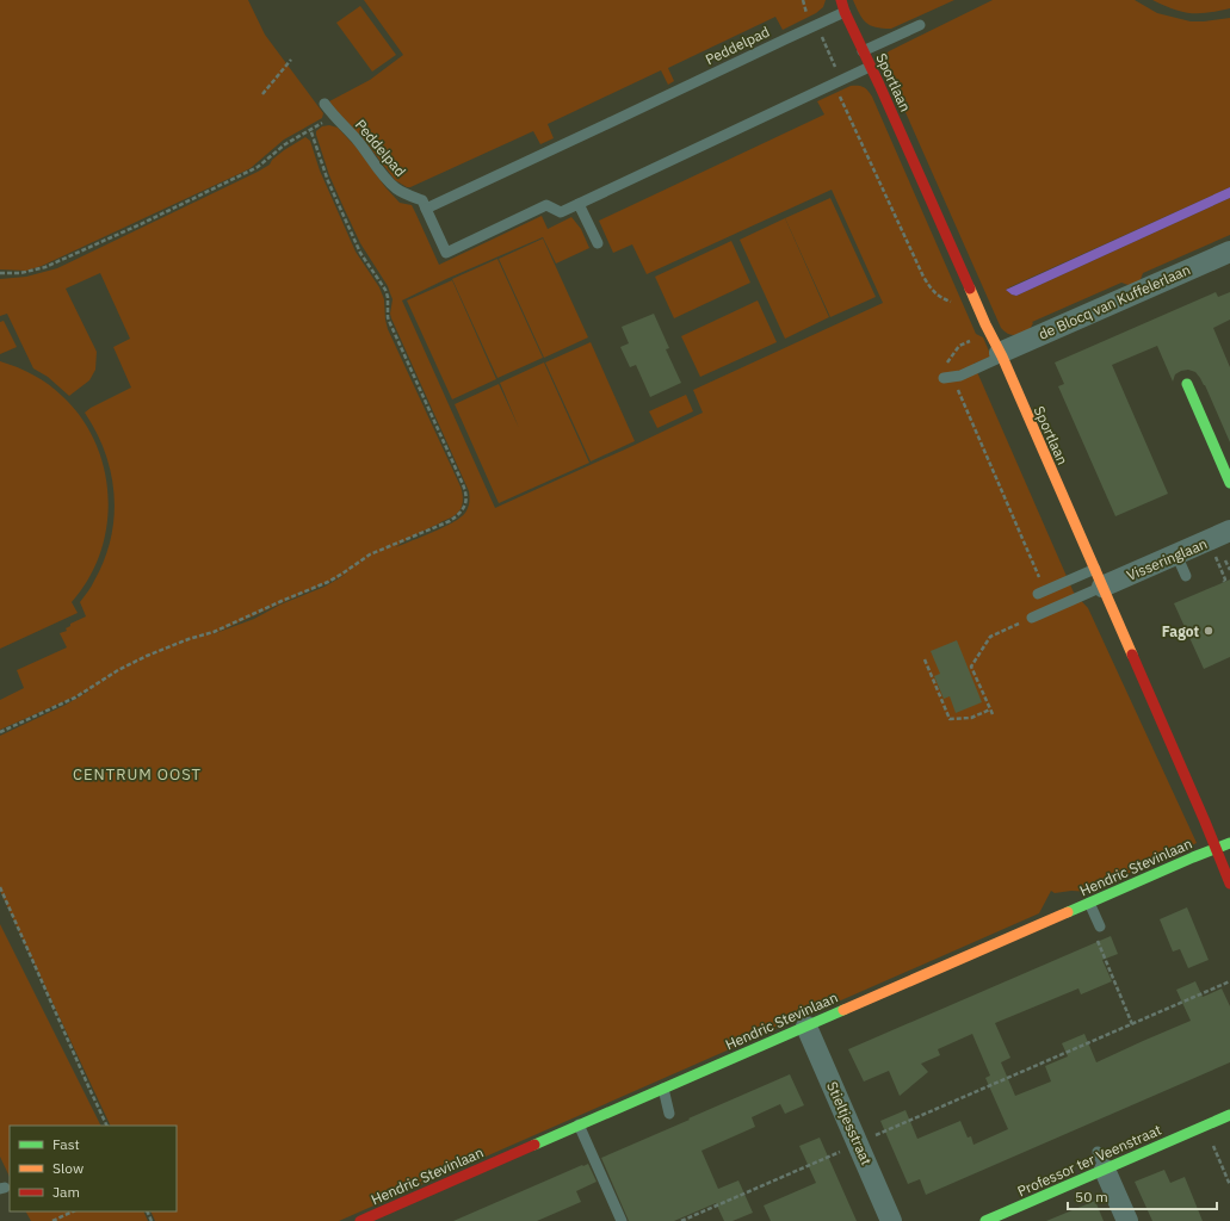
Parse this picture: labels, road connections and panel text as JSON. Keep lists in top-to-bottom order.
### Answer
{
  "streets": {
    "street": [
      "Sportlaan",
      "de Blocq van Kuffelerlaan",
      "Visseringlaan",
      "Hendric Stevinlaan",
      "Stieltjesstraat",
      "Professor ter Veenstraat"
    ],
    "lane": ["Peddelpad"]
  },
  "crossings": [
    ["Peddelpad", "Sportlaan"],
    ["Sportlaan", "de Blocq van Kuffelerlaan"],
    ["Sportlaan", "Visseringlaan"],
    ["Sportlaan", "Hendric Stevinlaan"],
    ["Hendric Stevinlaan", "Stieltjesstraat"]
  ],
  "districts": ["CENTRUM OOST"],
  "places": ["Fagot"],
  "legend": ["Fast", "Slow", "Jam"],
  "scale_bar": "50 m"
}
